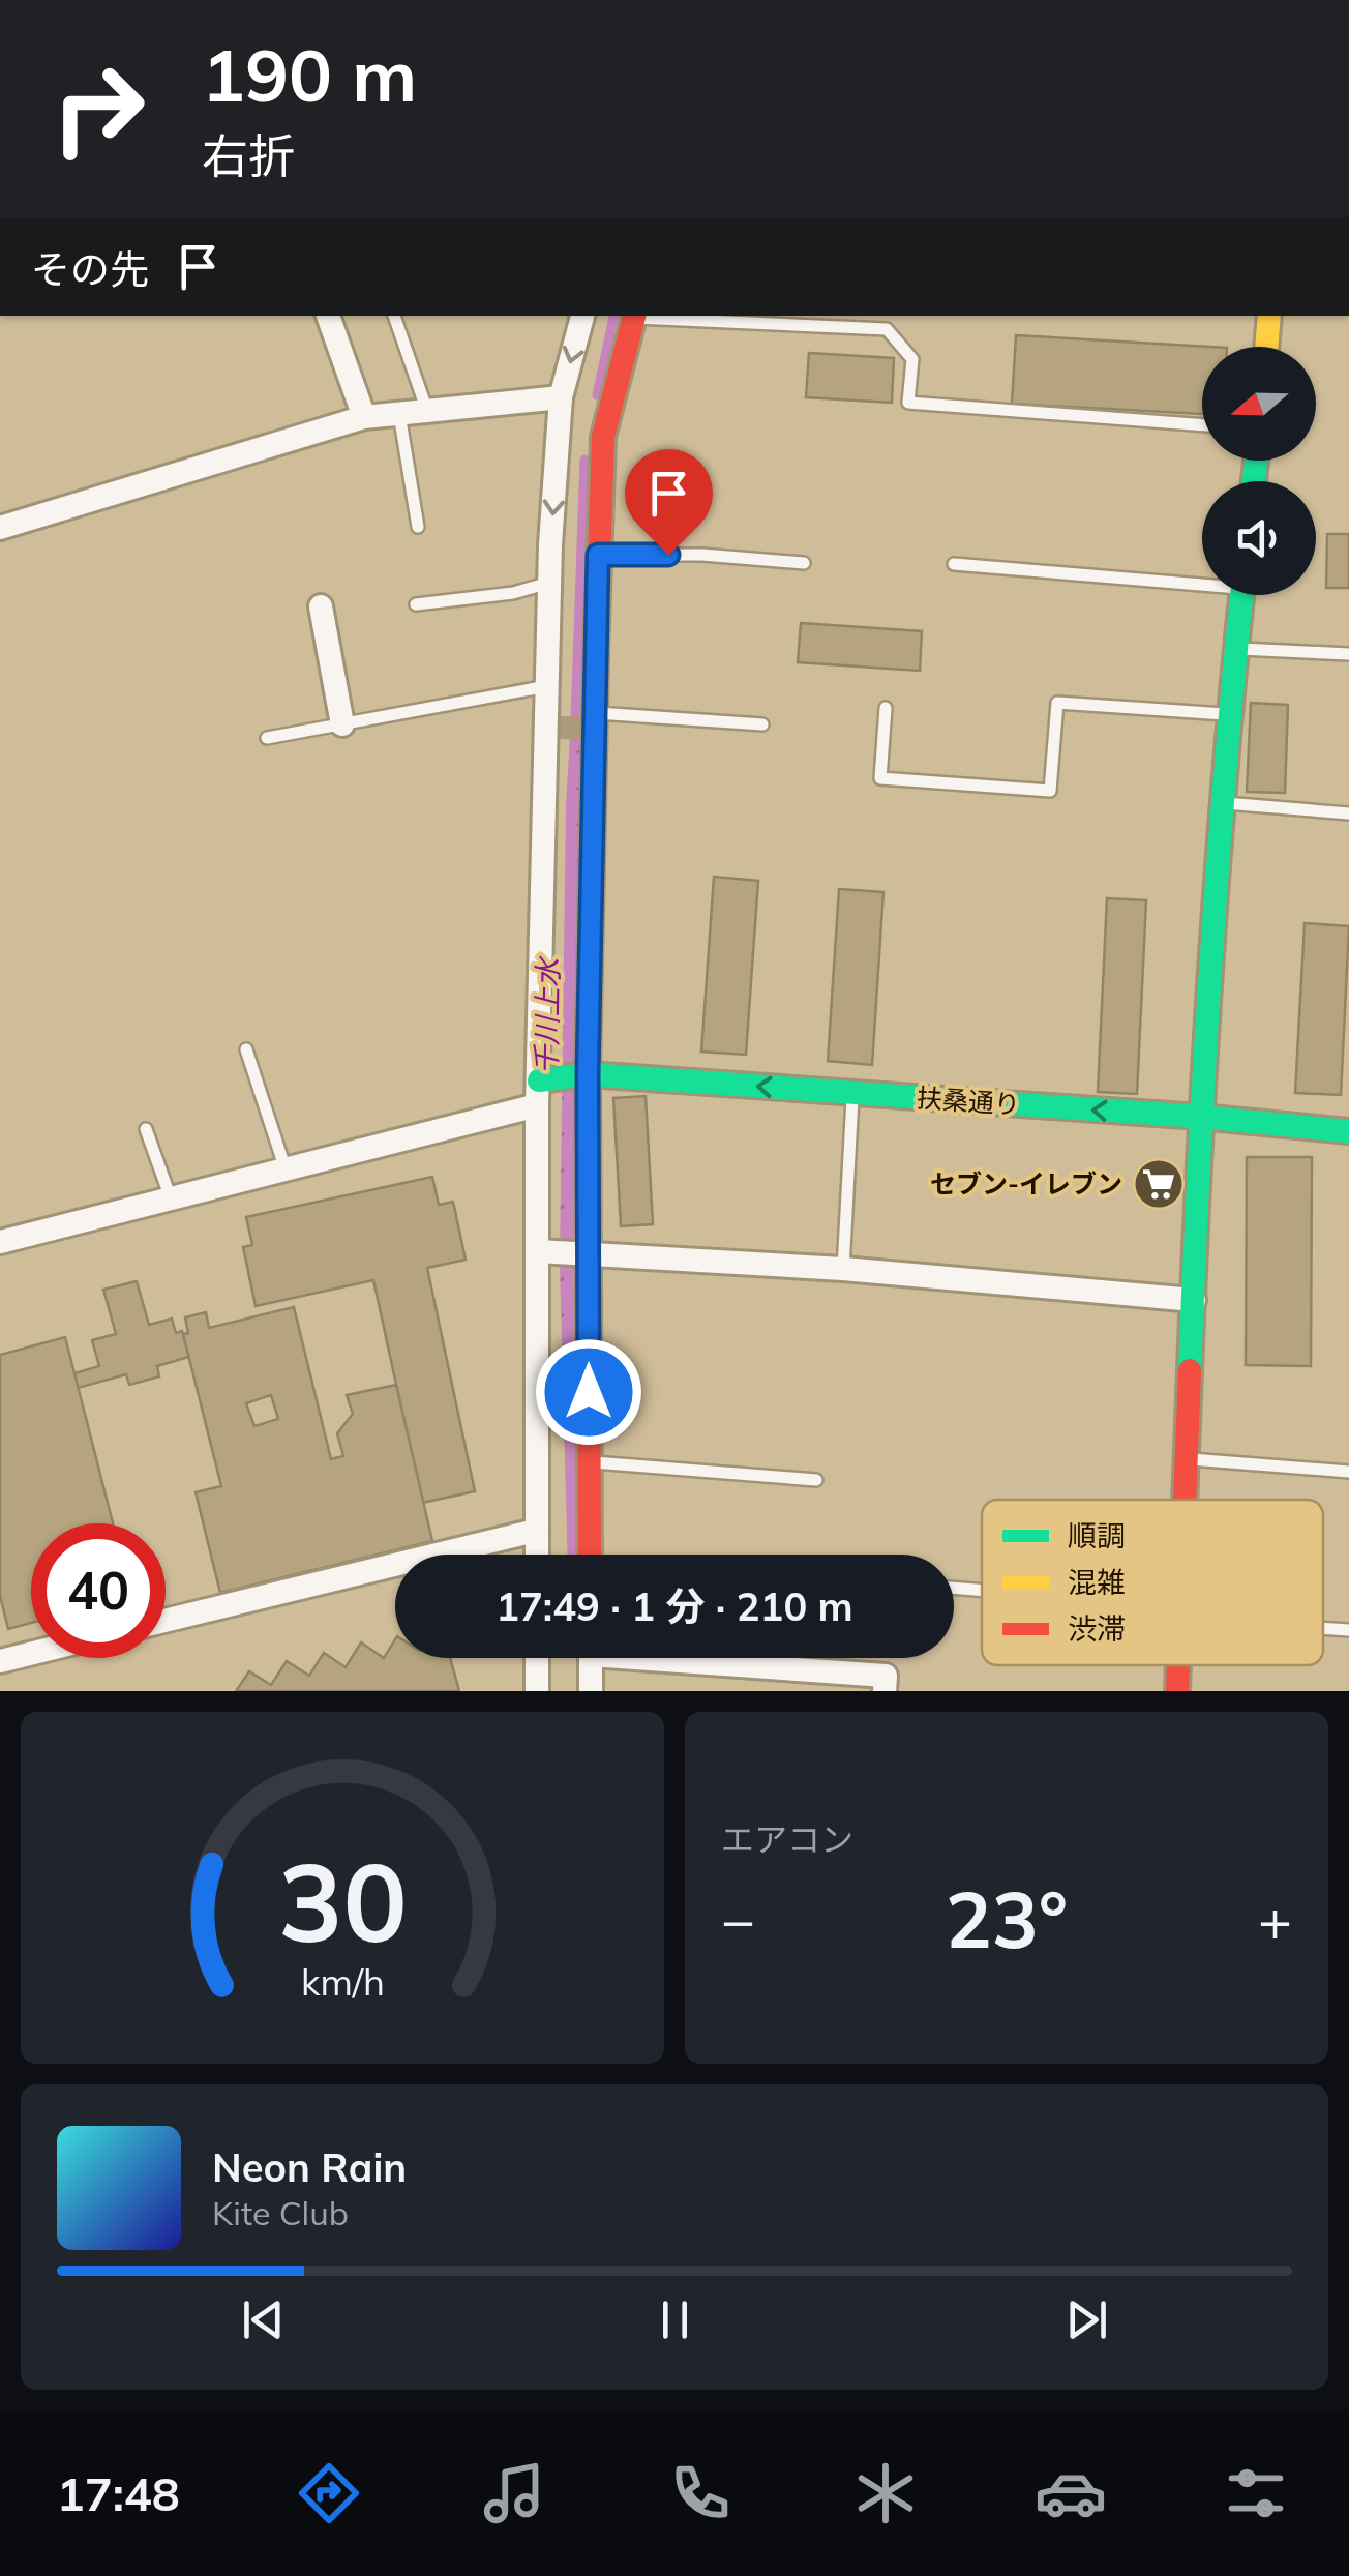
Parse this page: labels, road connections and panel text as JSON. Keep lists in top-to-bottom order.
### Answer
{
  "streets": {
    "street": ["扶桑通り"]
  },
  "water": ["千川上水"],
  "places": {
    "supermarket": ["セブン-イレブン"]
  },
  "legend": ["順調", "混雑", "渋滞"],
  "north": "left",
  "page": {
    "turn": ["190 m", "右折"],
    "then": "その先",
    "limit": "40",
    "trip": "17:49 · 1 分 · 210 m",
    "tile": "エアコン",
    "heat": ["−", "23°", "+"],
    "song": ["Neon Rain", "Kite Club"],
    "tabs": "17:48",
    "gauge": ["30", "km/h"]
  }
}
